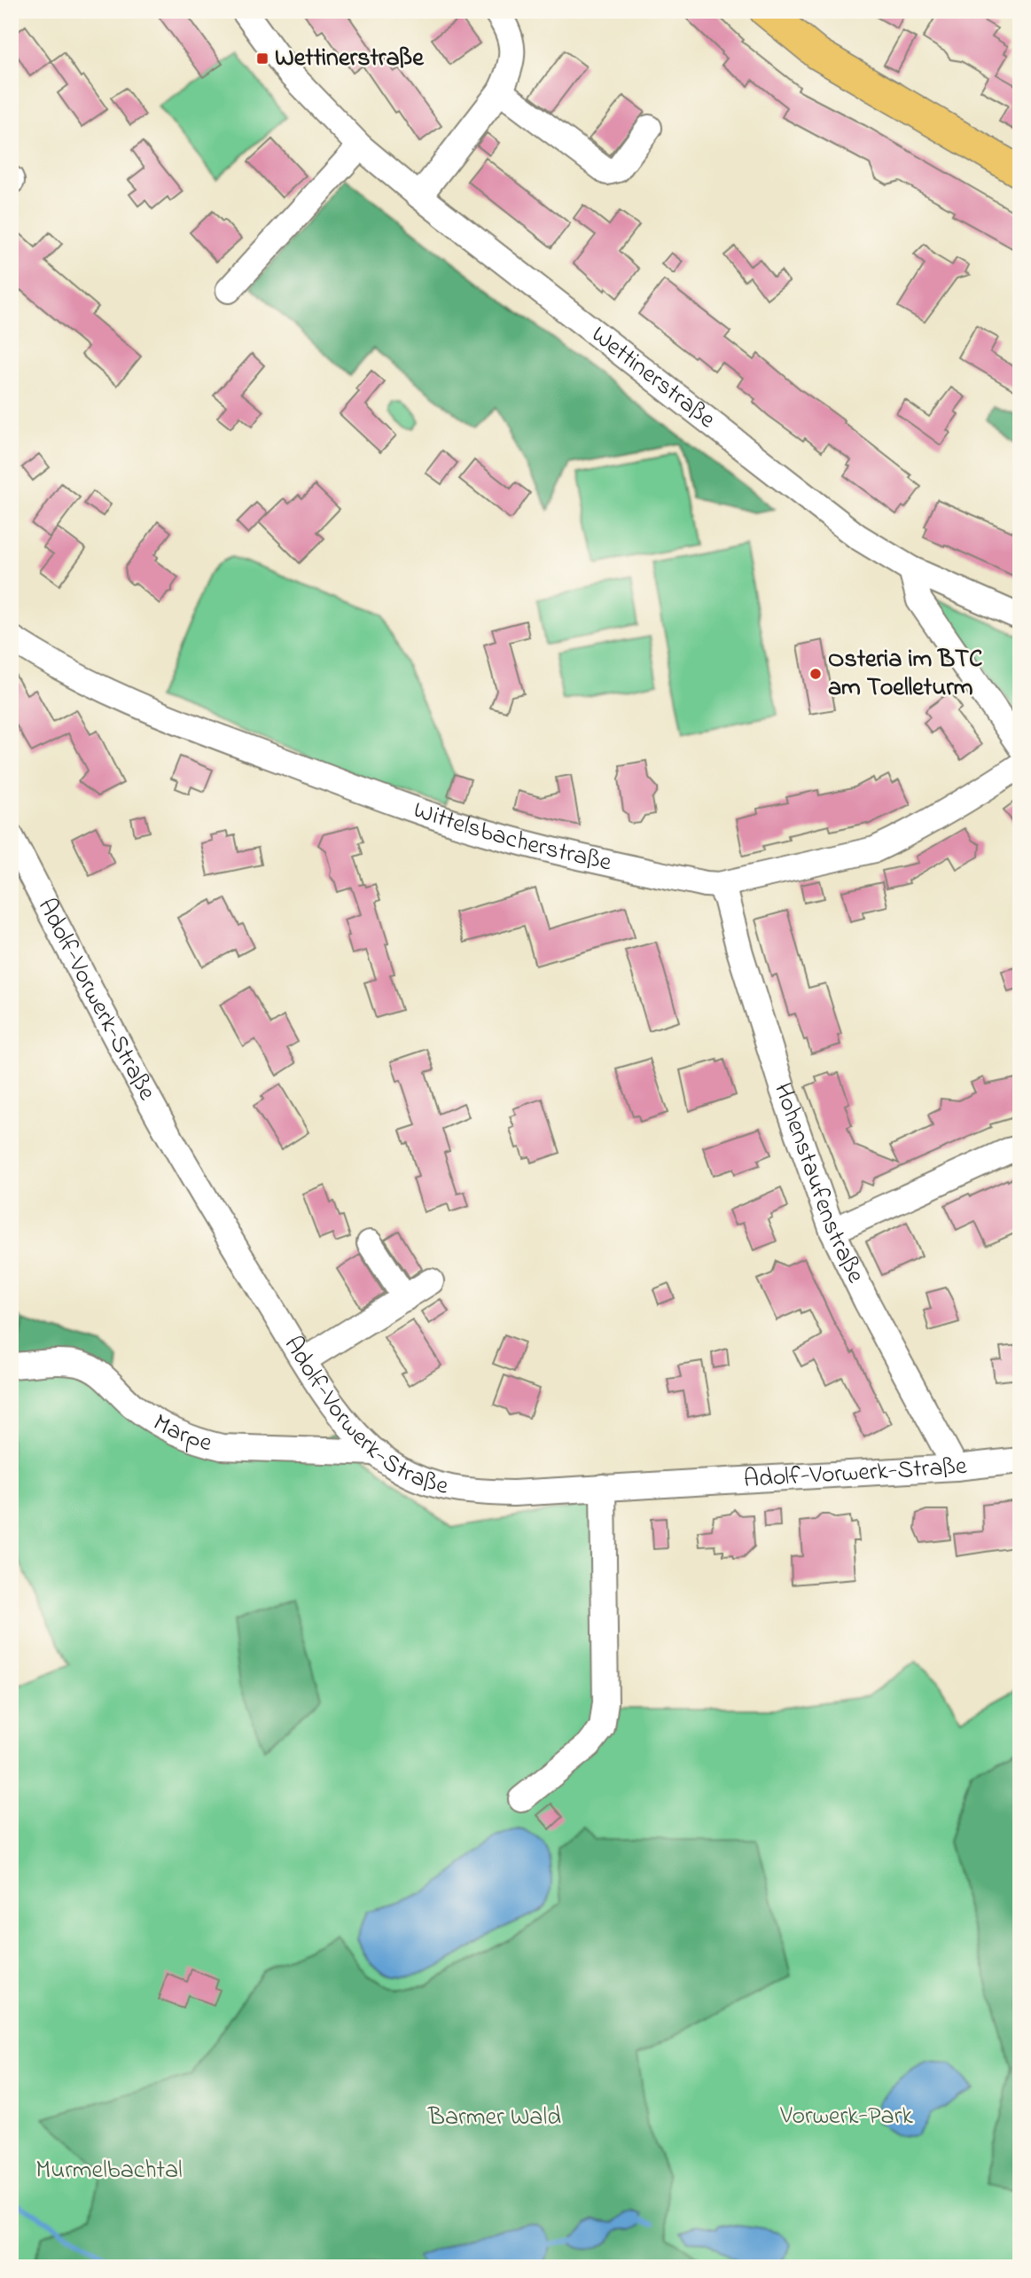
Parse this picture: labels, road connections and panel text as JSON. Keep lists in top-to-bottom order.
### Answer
{
  "streets": {
    "street": [
      "Wettinerstraße",
      "Wittelsbacherstraße",
      "Adolf-Vorwerk-Straße",
      "Hohenstaufenstraße",
      "Marpe"
    ]
  },
  "crossings": [
    ["Wittelsbacherstraße", "Hohenstaufenstraße"],
    ["Adolf-Vorwerk-Straße", "Hohenstaufenstraße"],
    ["Adolf-Vorwerk-Straße", "Marpe"]
  ],
  "parks": ["Vorwerk-Park", "Barmer Wald", "Murmelbachtal"],
  "places": {
    "transit": ["Wettinerstraße"],
    "other": ["Osteria im BTC am Toelleturm"]
  }
}
